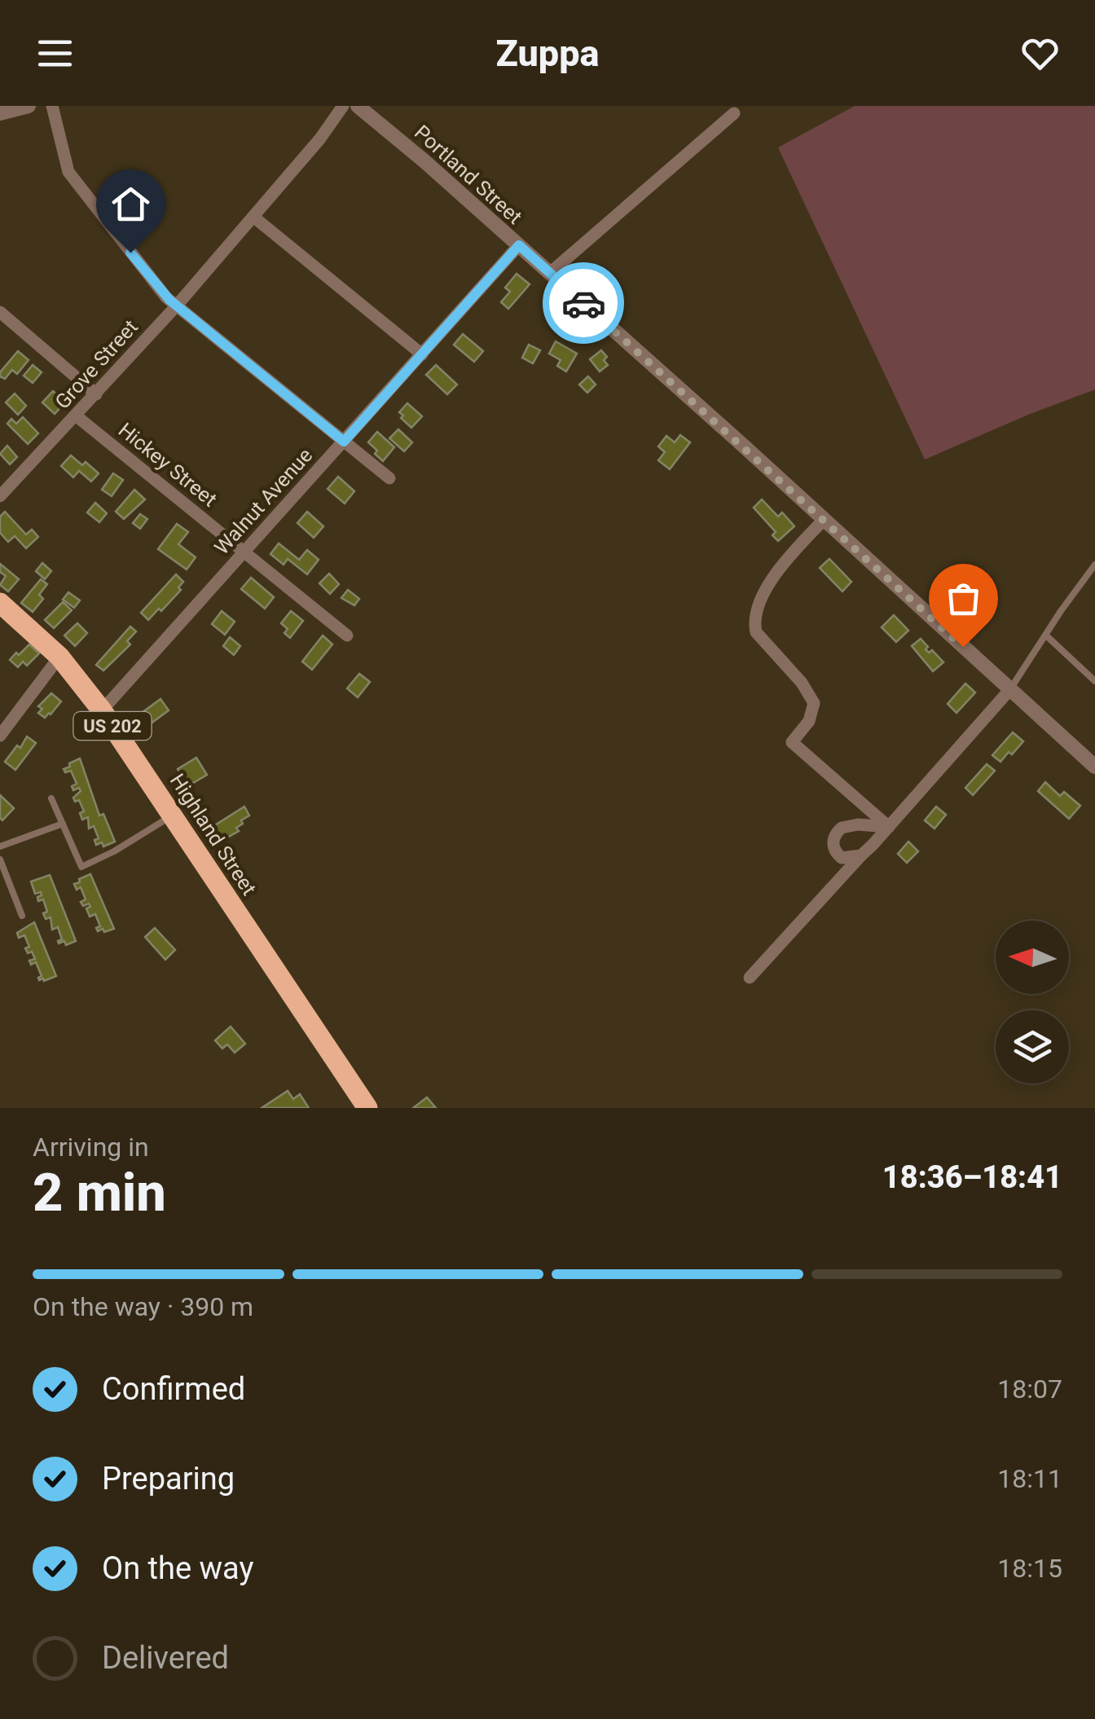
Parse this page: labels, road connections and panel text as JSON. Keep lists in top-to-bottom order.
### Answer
{
  "streets": {
    "highway": ["US 202", "Highland Street"],
    "street": [
      "Portland Street",
      "Grove Street",
      "Hickey Street",
      "Walnut Avenue"
    ]
  },
  "crossings": [
    ["Portland Street", "Walnut Avenue"],
    ["Grove Street", "Hickey Street"],
    ["Hickey Street", "Walnut Avenue"],
    ["Walnut Avenue", "Highland Street"]
  ],
  "north": "left",
  "page": {
    "header": "Zuppa",
    "heading": ["2 min", "Arriving in", "18:36–18:41"],
    "bar": "On the way · 390 m",
    "list": [
      ["Confirmed", "18:07"],
      ["Preparing", "18:11"],
      ["On the way", "18:15"],
      "Delivered"
    ]
  }
}
